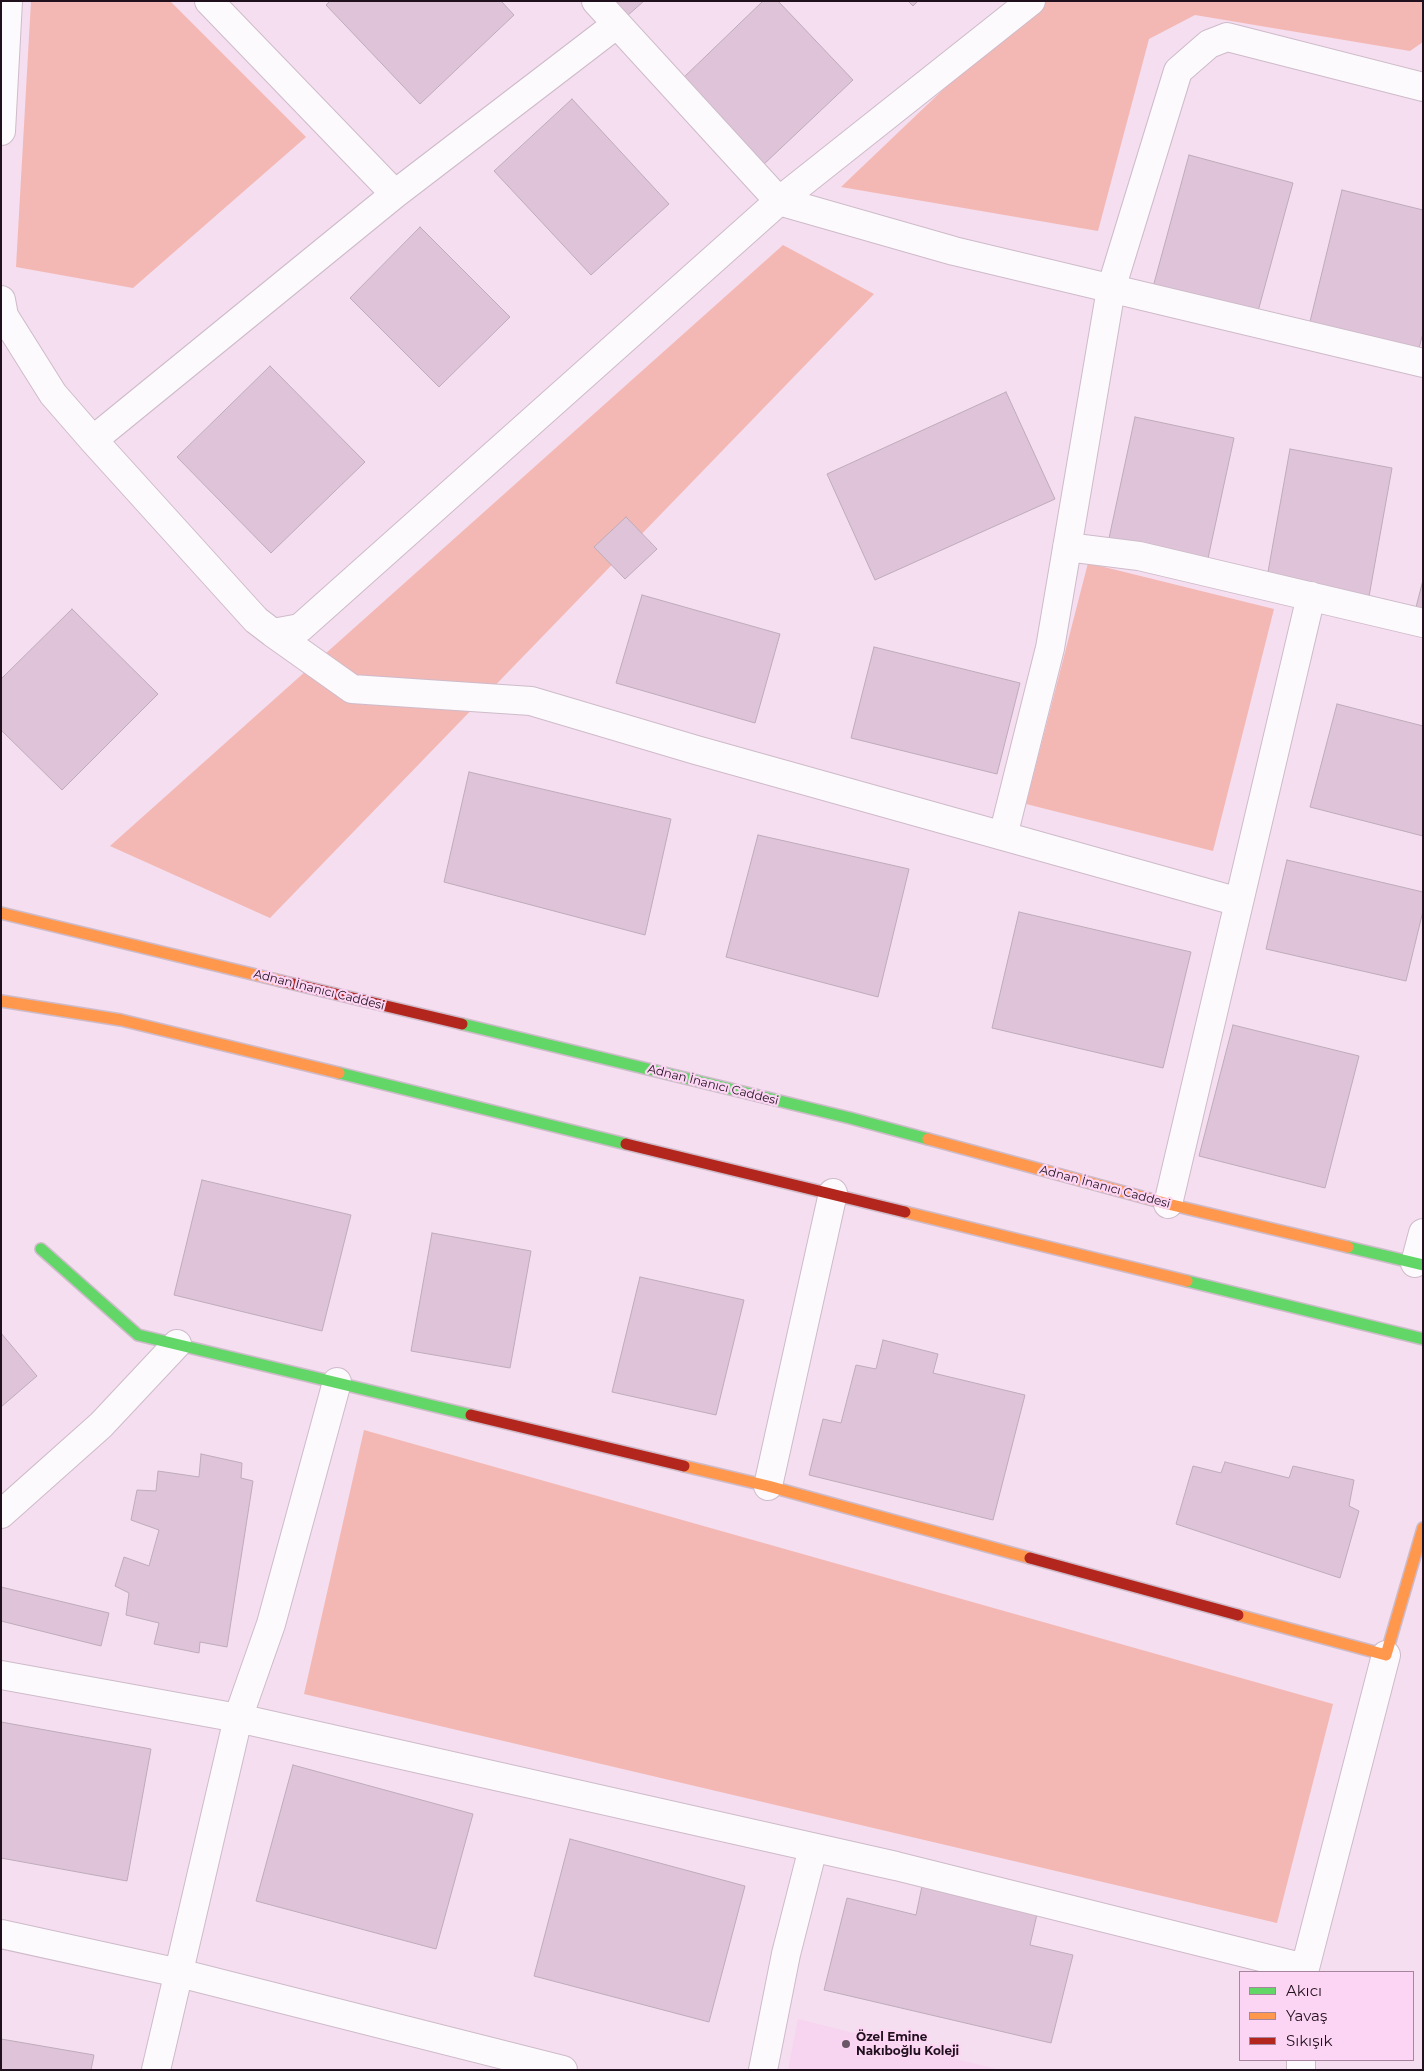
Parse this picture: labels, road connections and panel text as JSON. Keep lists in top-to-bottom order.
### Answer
{
  "streets": {
    "main road": ["Adnan İnanıcı Caddesi"]
  },
  "places": ["Özel Emine Nakıboğlu Koleji"],
  "legend": ["Akıcı", "Yavaş", "Sıkışık"]
}
